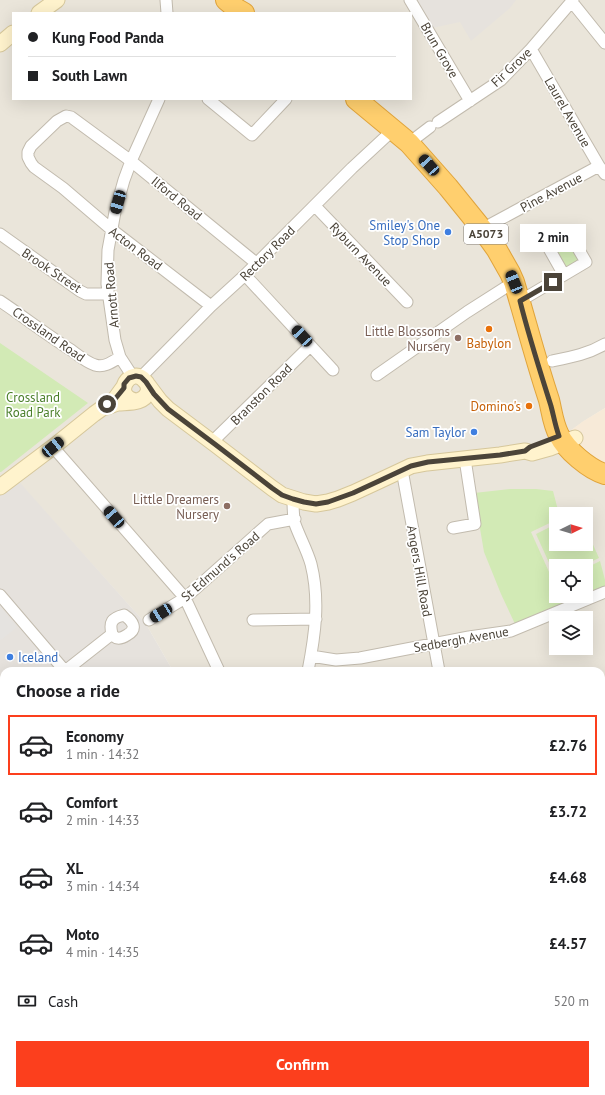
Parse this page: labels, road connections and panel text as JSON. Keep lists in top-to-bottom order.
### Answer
{
  "streets": {
    "highway": ["A5073"],
    "street": [
      "Brun Grove",
      "Fir Grove",
      "Laurel Avenue",
      "Pine Avenue",
      "Ilford Road",
      "Acton Road",
      "Rectory Road",
      "Ryburn Avenue",
      "Brook Street",
      "Arnott Road",
      "Crossland Road",
      "Branston Road",
      "St Edmund's Road",
      "Angers Hill Road",
      "Sedbergh Avenue"
    ]
  },
  "crossings": [
    ["Brun Grove", "Fir Grove"],
    ["Fir Grove", "Laurel Avenue"],
    ["Fir Grove", "A5073"],
    ["Laurel Avenue", "Pine Avenue"],
    ["Pine Avenue", "A5073"],
    ["Ilford Road", "Acton Road"],
    ["Ilford Road", "Rectory Road"],
    ["Ilford Road", "Arnott Road"],
    ["A5073", "Rectory Road"],
    ["Acton Road", "Rectory Road"],
    ["Acton Road", "Arnott Road"],
    ["Rectory Road", "Ryburn Avenue"],
    ["Rectory Road", "Arnott Road"],
    ["Brook Street", "Arnott Road"],
    ["Arnott Road", "Crossland Road"],
    ["Angers Hill Road", "Sedbergh Avenue"]
  ],
  "parks": ["Crossland Road Park"],
  "places": [
    "Smiley's One Stop Shop",
    "Babylon",
    "Little Blossoms Nursery",
    "Domino's",
    "Sam Taylor",
    "Little Dreamers Nursery",
    "Iceland"
  ],
  "north": "right",
  "page": {
    "banner": ["Kung Food Panda", "South Lawn"],
    "bubble": "2 min",
    "heading": "Choose a ride",
    "list": [
      {
        "name": "Economy",
        "note": "1 min · 14:32",
        "value": "£2.76"
      },
      {
        "name": "Comfort",
        "note": "2 min · 14:33",
        "value": "£3.72"
      },
      {
        "name": "XL",
        "note": "3 min · 14:34",
        "value": "£4.68"
      },
      {
        "name": "Moto",
        "note": "4 min · 14:35",
        "value": "£4.57"
      }
    ],
    "pay": ["Cash", "520 m"],
    "buttons": "Confirm"
  }
}
